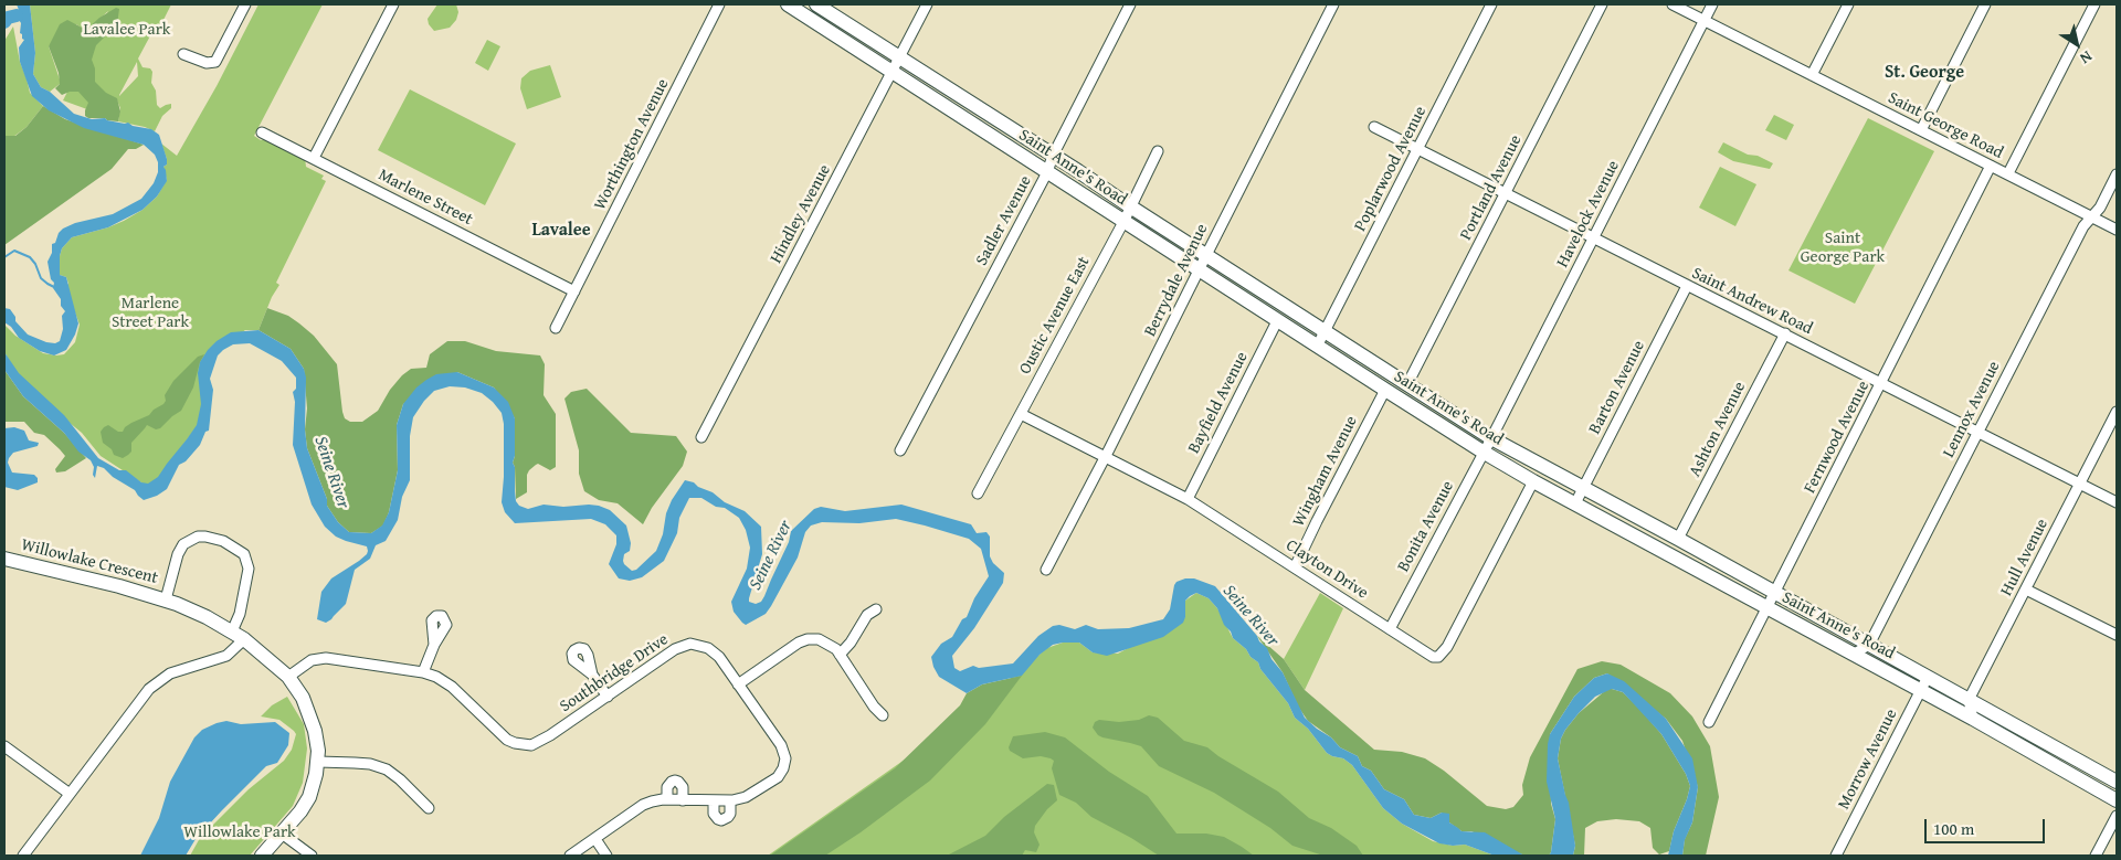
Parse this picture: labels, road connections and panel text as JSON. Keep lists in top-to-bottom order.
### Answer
{
  "streets": {
    "main road": ["Saint Anne's Road", "Willowlake Crescent"],
    "street": [
      "Saint George Road",
      "Worthington Avenue",
      "Poplarwood Avenue",
      "Portland Avenue",
      "Marlene Street",
      "Hindley Avenue",
      "Havelock Avenue",
      "Sadler Avenue",
      "Berrydale Avenue",
      "Saint Andrew Road",
      "Oustic Avenue East",
      "Barton Avenue",
      "Bayfield Avenue",
      "Lennox Avenue",
      "Ashton Avenue",
      "Fernwood Avenue",
      "Wingham Avenue",
      "Bonita Avenue",
      "Hull Avenue",
      "Clayton Drive",
      "Southbridge Drive",
      "Morrow Avenue"
    ]
  },
  "crossings": [
    ["Saint George Road", "Havelock Avenue"],
    ["Saint George Road", "Lennox Avenue"],
    ["Saint George Road", "Fernwood Avenue"],
    ["Worthington Avenue", "Marlene Street"],
    ["Saint Anne's Road", "Poplarwood Avenue"],
    ["Saint Anne's Road", "Portland Avenue"],
    ["Saint Anne's Road", "Hindley Avenue"],
    ["Saint Anne's Road", "Havelock Avenue"],
    ["Saint Anne's Road", "Sadler Avenue"],
    ["Saint Anne's Road", "Berrydale Avenue"],
    ["Saint Anne's Road", "Oustic Avenue East"],
    ["Saint Anne's Road", "Barton Avenue"],
    ["Saint Anne's Road", "Bayfield Avenue"],
    ["Saint Anne's Road", "Lennox Avenue"],
    ["Saint Anne's Road", "Ashton Avenue"],
    ["Saint Anne's Road", "Fernwood Avenue"],
    ["Saint Anne's Road", "Wingham Avenue"],
    ["Saint Anne's Road", "Bonita Avenue"],
    ["Saint Anne's Road", "Hull Avenue"],
    ["Saint Anne's Road", "Clayton Drive"],
    ["Saint Anne's Road", "Morrow Avenue"],
    ["Poplarwood Avenue", "Saint Andrew Road"],
    ["Portland Avenue", "Saint Andrew Road"],
    ["Havelock Avenue", "Saint Andrew Road"],
    ["Havelock Avenue", "Bonita Avenue"],
    ["Berrydale Avenue", "Clayton Drive"],
    ["Saint Andrew Road", "Barton Avenue"],
    ["Saint Andrew Road", "Lennox Avenue"],
    ["Saint Andrew Road", "Ashton Avenue"],
    ["Saint Andrew Road", "Fernwood Avenue"],
    ["Saint Andrew Road", "Hull Avenue"],
    ["Oustic Avenue East", "Clayton Drive"],
    ["Bayfield Avenue", "Clayton Drive"],
    ["Wingham Avenue", "Clayton Drive"],
    ["Bonita Avenue", "Clayton Drive"],
    ["Willowlake Crescent", "Southbridge Drive"]
  ],
  "districts": ["St. George", "Lavalee"],
  "water": ["Seine River"],
  "parks": [
    "Lavalee Park",
    "Saint George Park",
    "Marlene Street Park",
    "Willowlake Park"
  ],
  "scale_bar": "100 m",
  "north": "bottom right"
}
